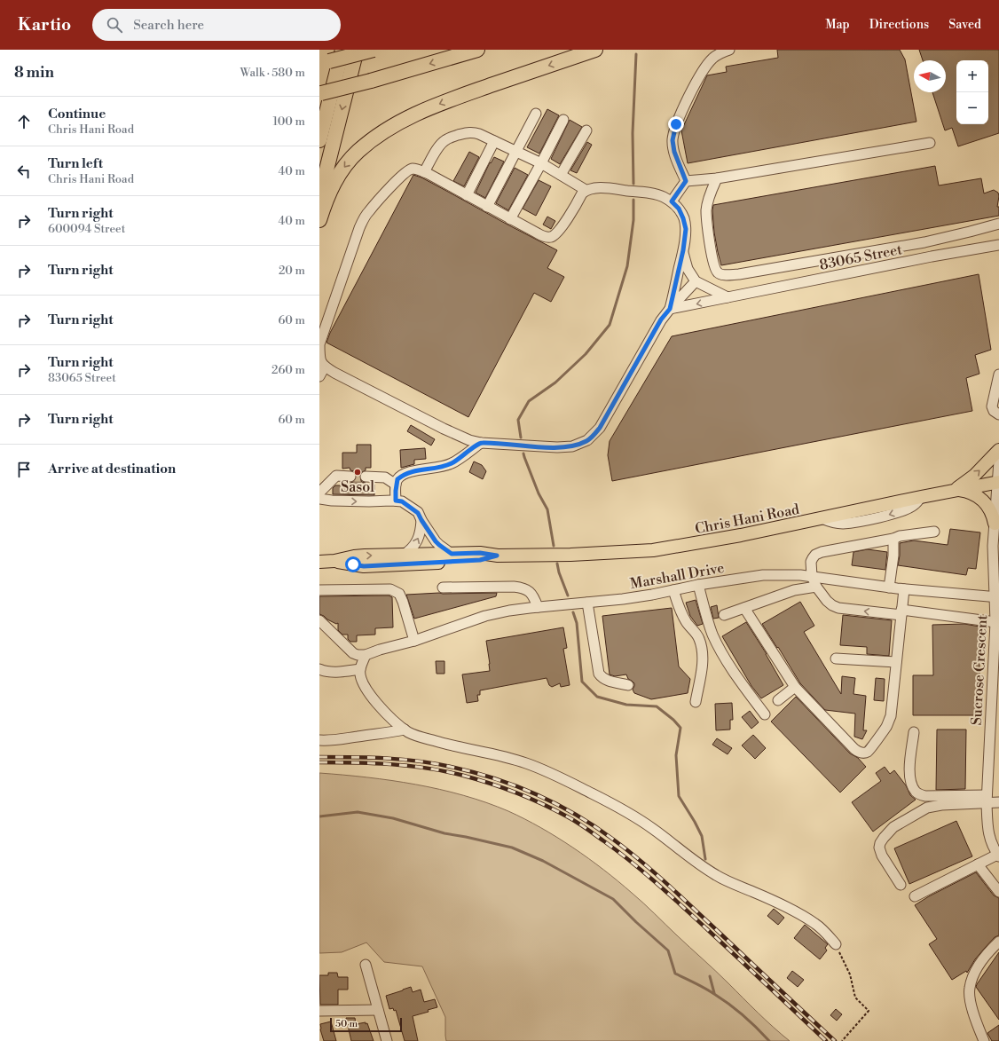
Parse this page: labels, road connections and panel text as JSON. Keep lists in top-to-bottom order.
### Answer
{
  "streets": {
    "main road": ["Chris Hani Road"],
    "street": ["83065 Street", "Marshall Drive", "Sucrose Crescent"]
  },
  "crossings": [
    ["Chris Hani Road", "Sucrose Crescent"],
    ["Marshall Drive", "Sucrose Crescent"]
  ],
  "places": ["Sasol"],
  "scale_bar": "50 m",
  "north": "left",
  "page": {
    "header": "Kartio",
    "search": "Search here",
    "nav": ["Map", "Directions", "Saved"],
    "heading": ["8 min", "Walk · 580 m"],
    "map_buttons": ["+", "−"],
    "list": [
      ["Continue", "Chris Hani Road", "100 m"],
      ["Turn left", "Chris Hani Road", "40 m"],
      ["Turn right", "600094 Street", "40 m"],
      ["Turn right", "20 m"],
      ["Turn right", "60 m"],
      ["Turn right", "83065 Street", "260 m"],
      ["Turn right", "60 m"],
      "Arrive at destination"
    ],
    "scale": "50 m"
  }
}
